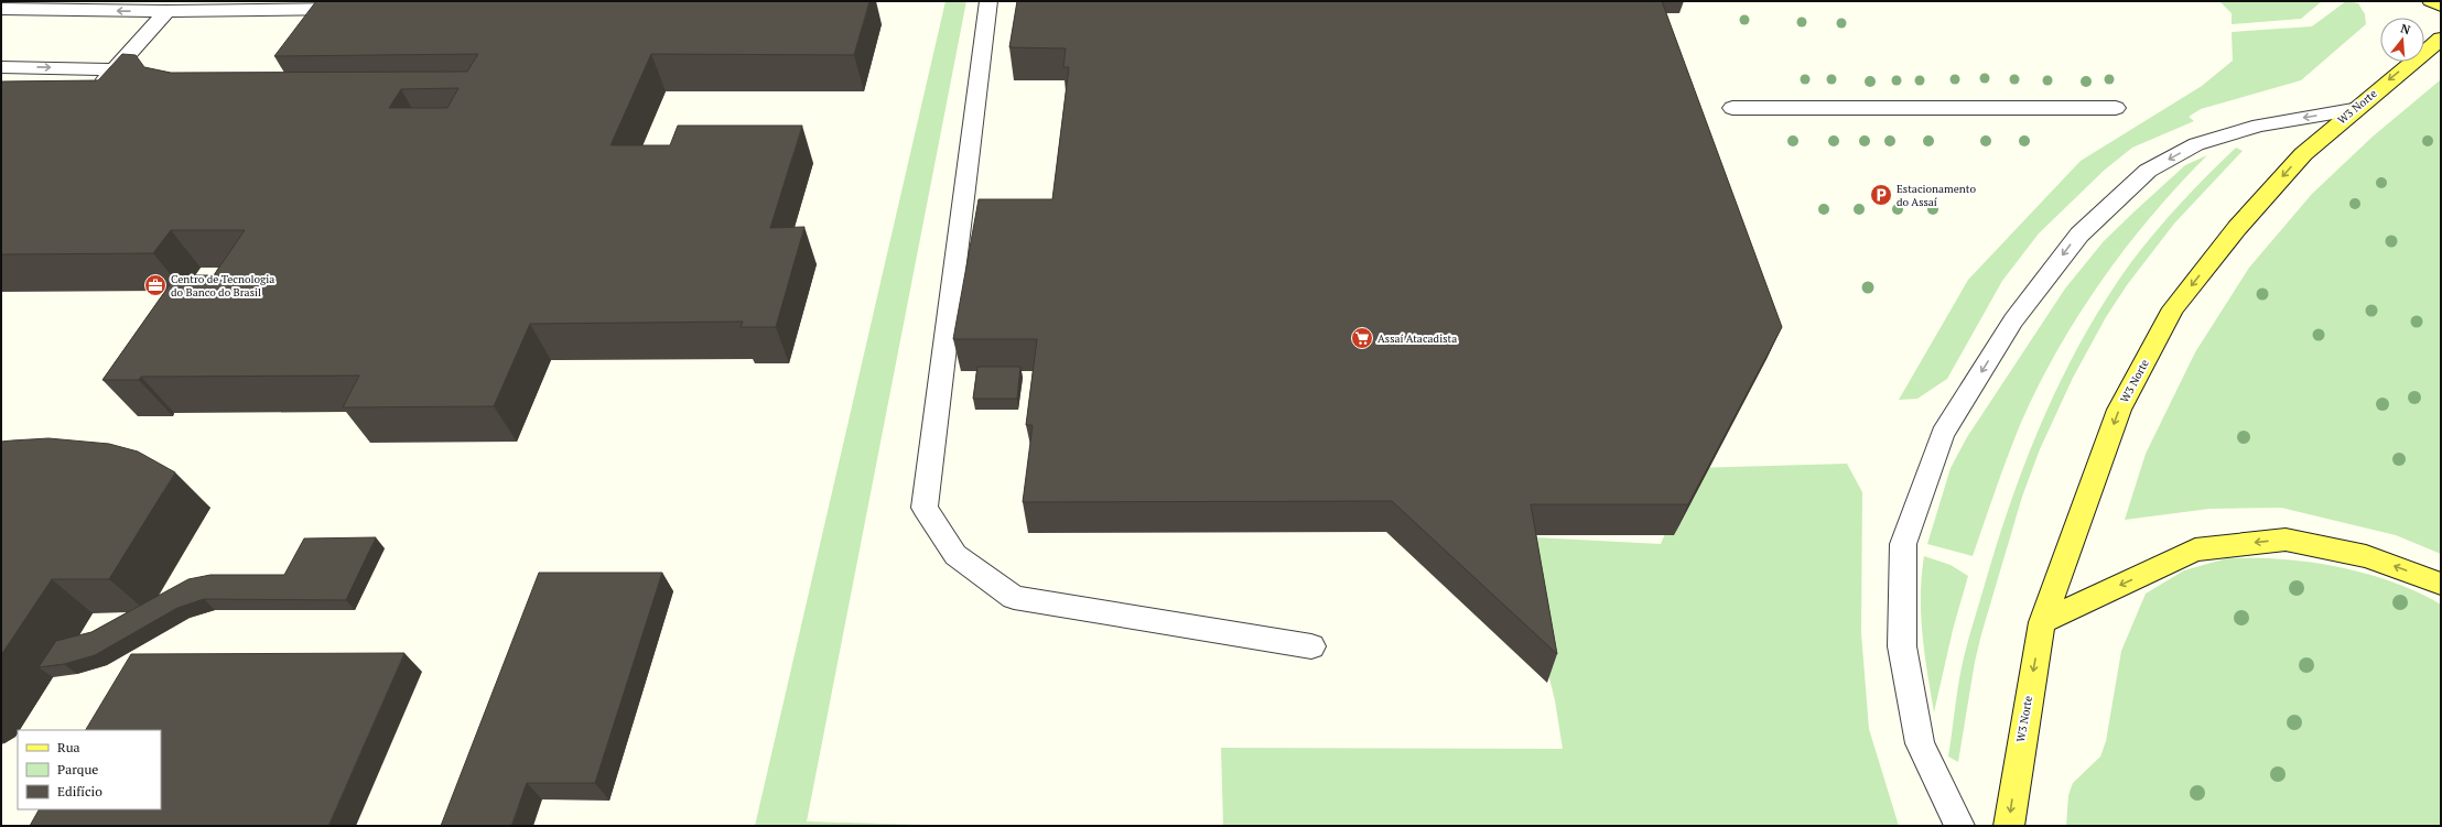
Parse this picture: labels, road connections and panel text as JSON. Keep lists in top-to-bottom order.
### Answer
{
  "streets": {
    "main road": ["W3 Norte"]
  },
  "one_way": ["W3 Norte"],
  "places": {
    "parking": ["Estacionamento do Assaí"],
    "office": ["Centro de Tecnologia do Banco do Brasil"],
    "supermarket": ["Assaí Atacadista"]
  },
  "legend": ["Rua", "Parque", "Edifício"],
  "north": "top"
}
